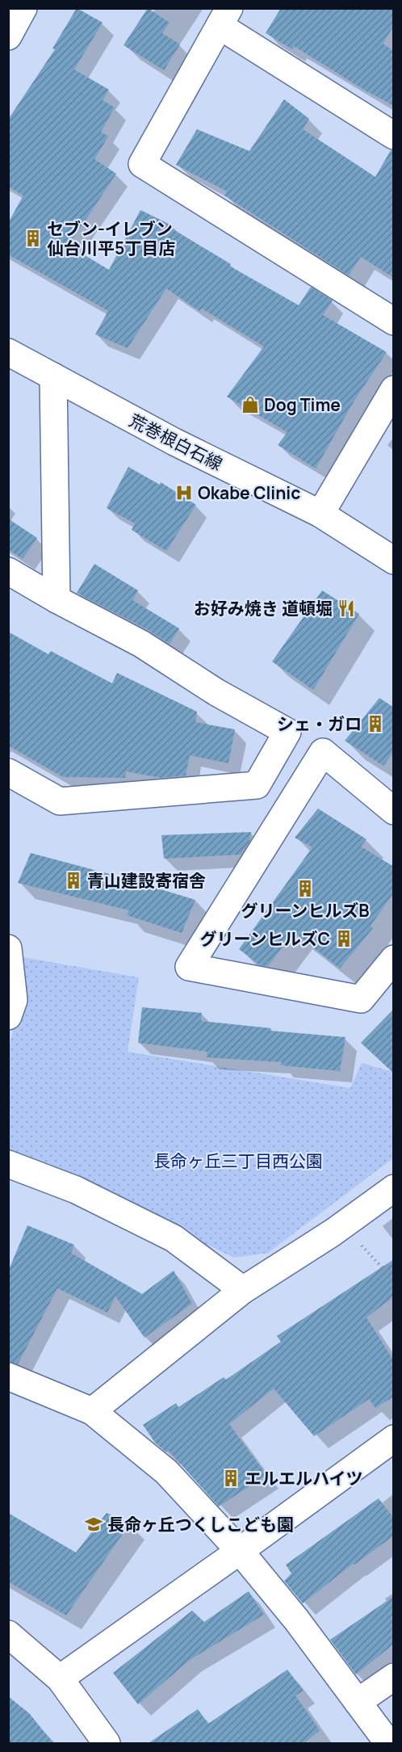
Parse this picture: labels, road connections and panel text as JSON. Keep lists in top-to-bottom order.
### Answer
{
  "streets": {
    "street": ["荒巻根白石線"]
  },
  "parks": ["長命ヶ丘三丁目西公園"],
  "places": {
    "building": [
      "セブン-イレブン 仙台川平5丁目店",
      "シェ・ガロ",
      "青山建設寄宿舎",
      "グリーンヒルズB",
      "グリーンヒルズC",
      "エルエルハイツ"
    ],
    "shop": ["Dog Time"],
    "hospital": ["Okabe Clinic"],
    "restaurant": ["お好み焼き 道頓堀"],
    "school or university": ["長命ヶ丘つくしこども園"]
  }
}
